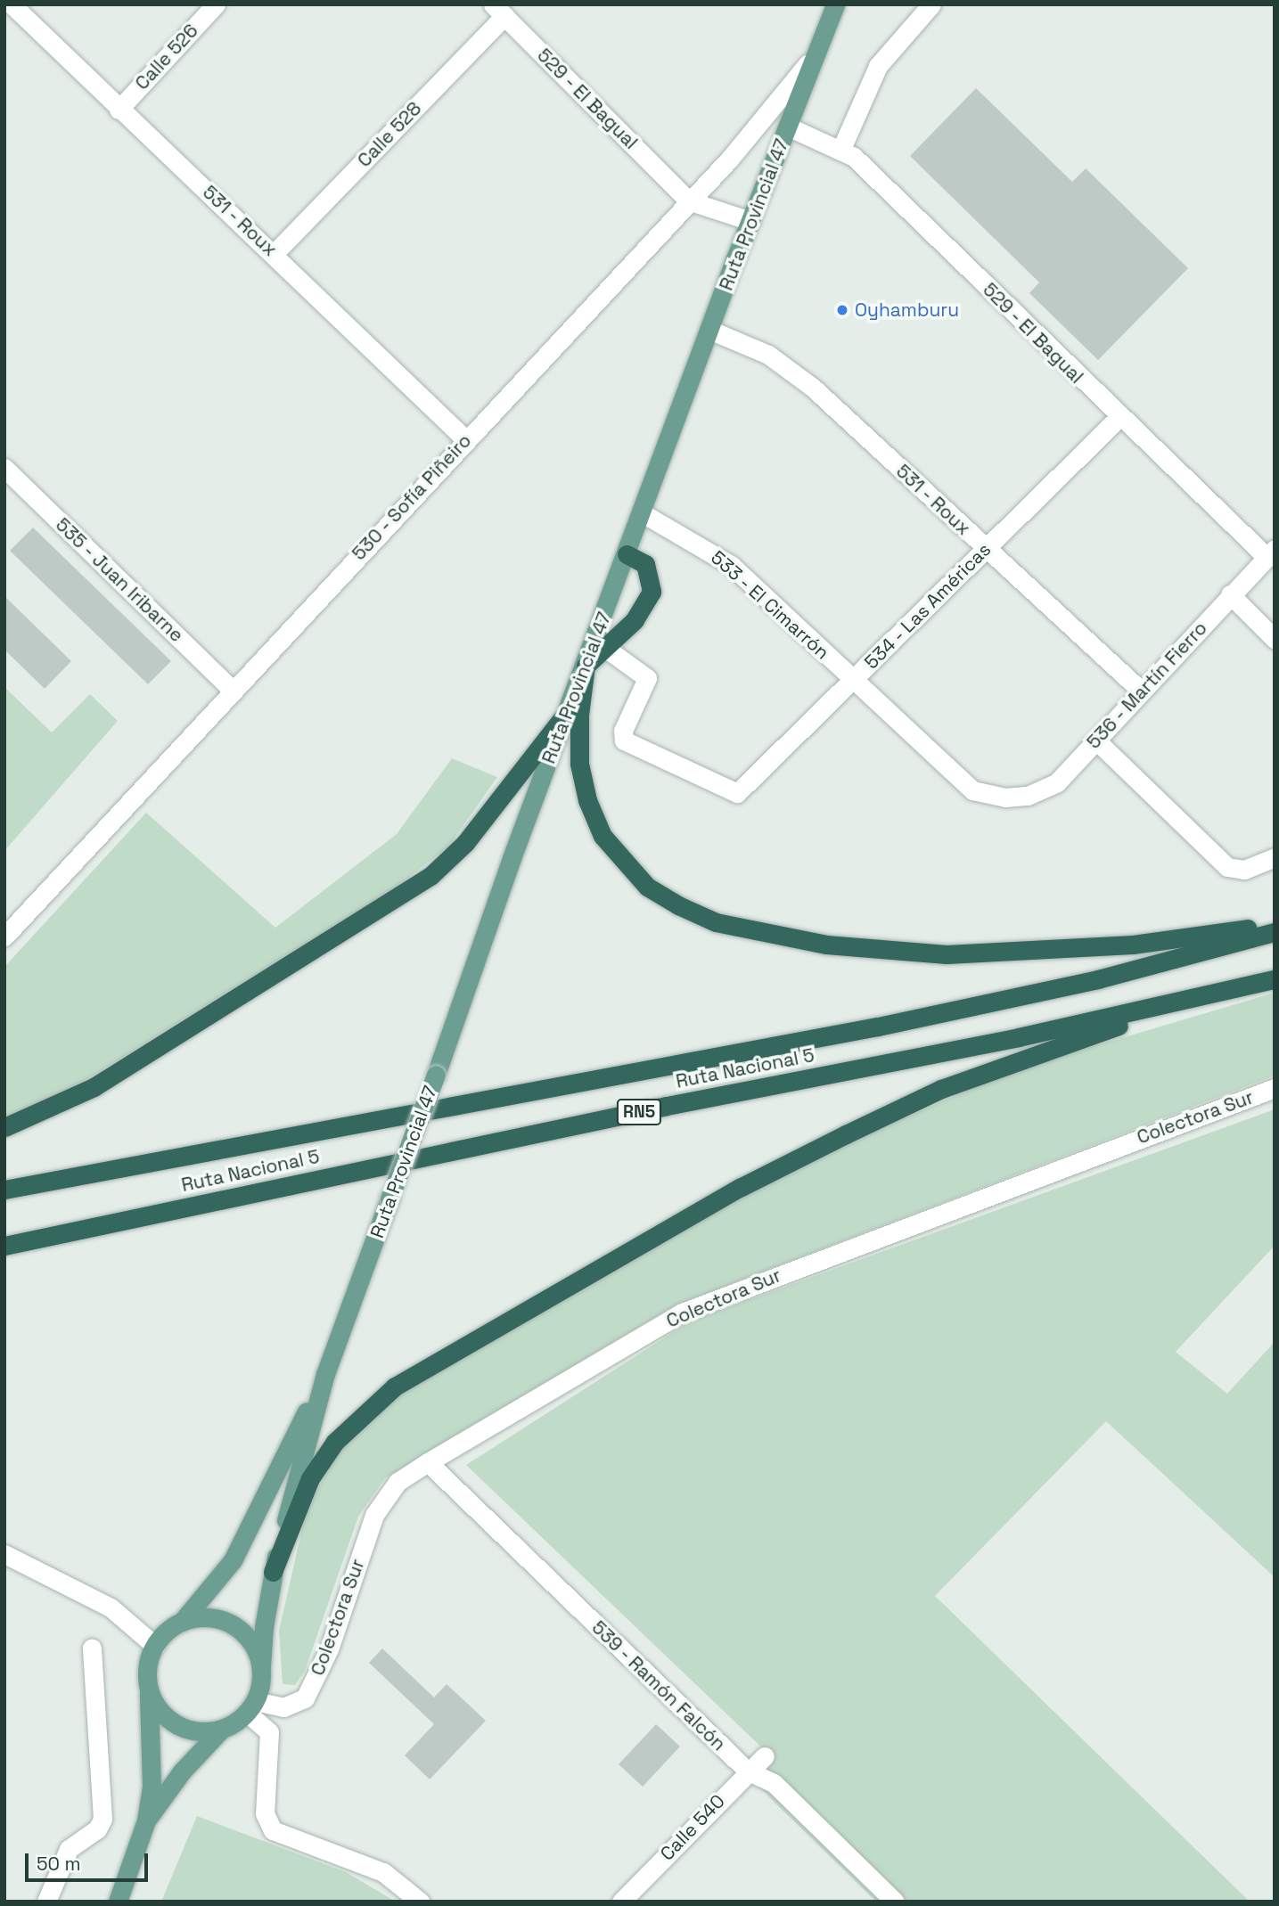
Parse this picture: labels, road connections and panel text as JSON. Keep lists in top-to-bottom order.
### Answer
{
  "streets": {
    "highway": ["Ruta Nacional 5", "RN5"],
    "main road": ["Ruta Provincial 47"],
    "street": [
      "Calle 526",
      "529 - El Bagual",
      "Calle 528",
      "531 - Roux",
      "530 - Sofía Piñeiro",
      "535 - Juan Iribarne",
      "533 - El Cimarrón",
      "534 - Las Américas",
      "536 - Martín Fierro",
      "Colectora Sur",
      "539 - Ramón Falcón",
      "Calle 540"
    ]
  },
  "crossings": [
    ["Calle 526", "531 - Roux"],
    ["529 - El Bagual", "Calle 528"],
    ["529 - El Bagual", "Ruta Provincial 47"],
    ["529 - El Bagual", "530 - Sofía Piñeiro"],
    ["529 - El Bagual", "534 - Las Américas"],
    ["529 - El Bagual", "536 - Martín Fierro"],
    ["Calle 528", "531 - Roux"],
    ["Ruta Provincial 47", "531 - Roux"],
    ["Ruta Provincial 47", "530 - Sofía Piñeiro"],
    ["Ruta Provincial 47", "533 - El Cimarrón"],
    ["Ruta Provincial 47", "Colectora Sur"],
    ["531 - Roux", "530 - Sofía Piñeiro"],
    ["531 - Roux", "534 - Las Américas"],
    ["531 - Roux", "536 - Martín Fierro"],
    ["530 - Sofía Piñeiro", "535 - Juan Iribarne"],
    ["533 - El Cimarrón", "534 - Las Américas"],
    ["533 - El Cimarrón", "536 - Martín Fierro"],
    ["Colectora Sur", "539 - Ramón Falcón"],
    ["539 - Ramón Falcón", "Calle 540"]
  ],
  "places": ["Oyhamburu"],
  "scale_bar": "50 m"
}
